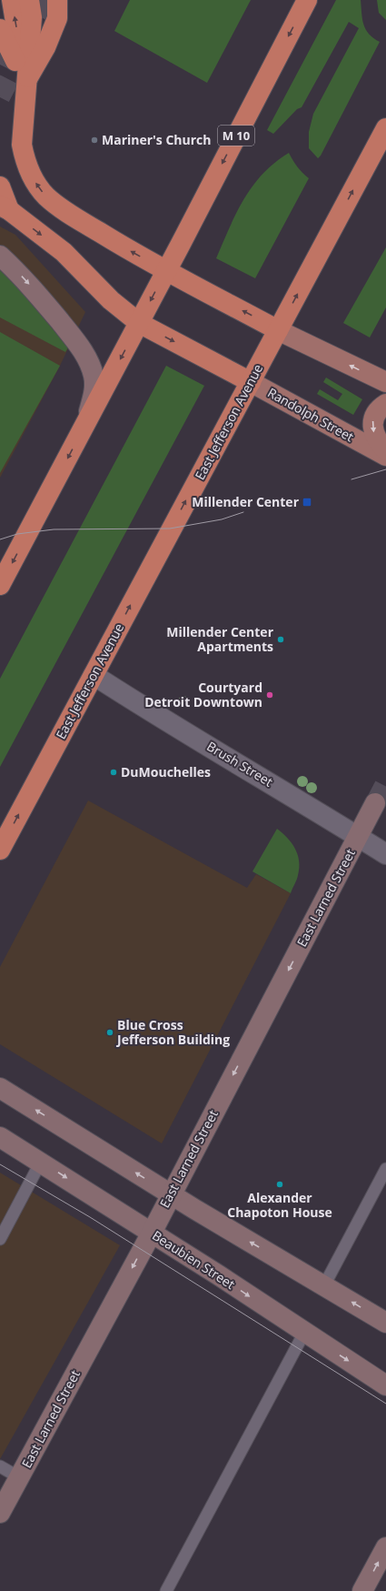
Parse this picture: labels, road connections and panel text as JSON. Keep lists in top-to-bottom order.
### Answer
{
  "streets": {
    "highway": ["M 10", "Randolph Street", "East Jefferson Avenue"],
    "street": ["Brush Street", "East Larned Street", "Beaubien Street"]
  },
  "crossings": [
    ["Randolph Street", "East Jefferson Avenue"],
    ["East Jefferson Avenue", "Brush Street"],
    ["Brush Street", "East Larned Street"],
    ["East Larned Street", "Beaubien Street"]
  ],
  "one_way": ["East Larned Street"],
  "places": {
    "other": [
      "Mariner's Church",
      "Millender Center Apartments",
      "Courtyard Detroit Downtown",
      "DuMouchelles",
      "Blue Cross Jefferson Building",
      "Alexander Chapoton House"
    ],
    "transit": ["Millender Center"]
  }
}
